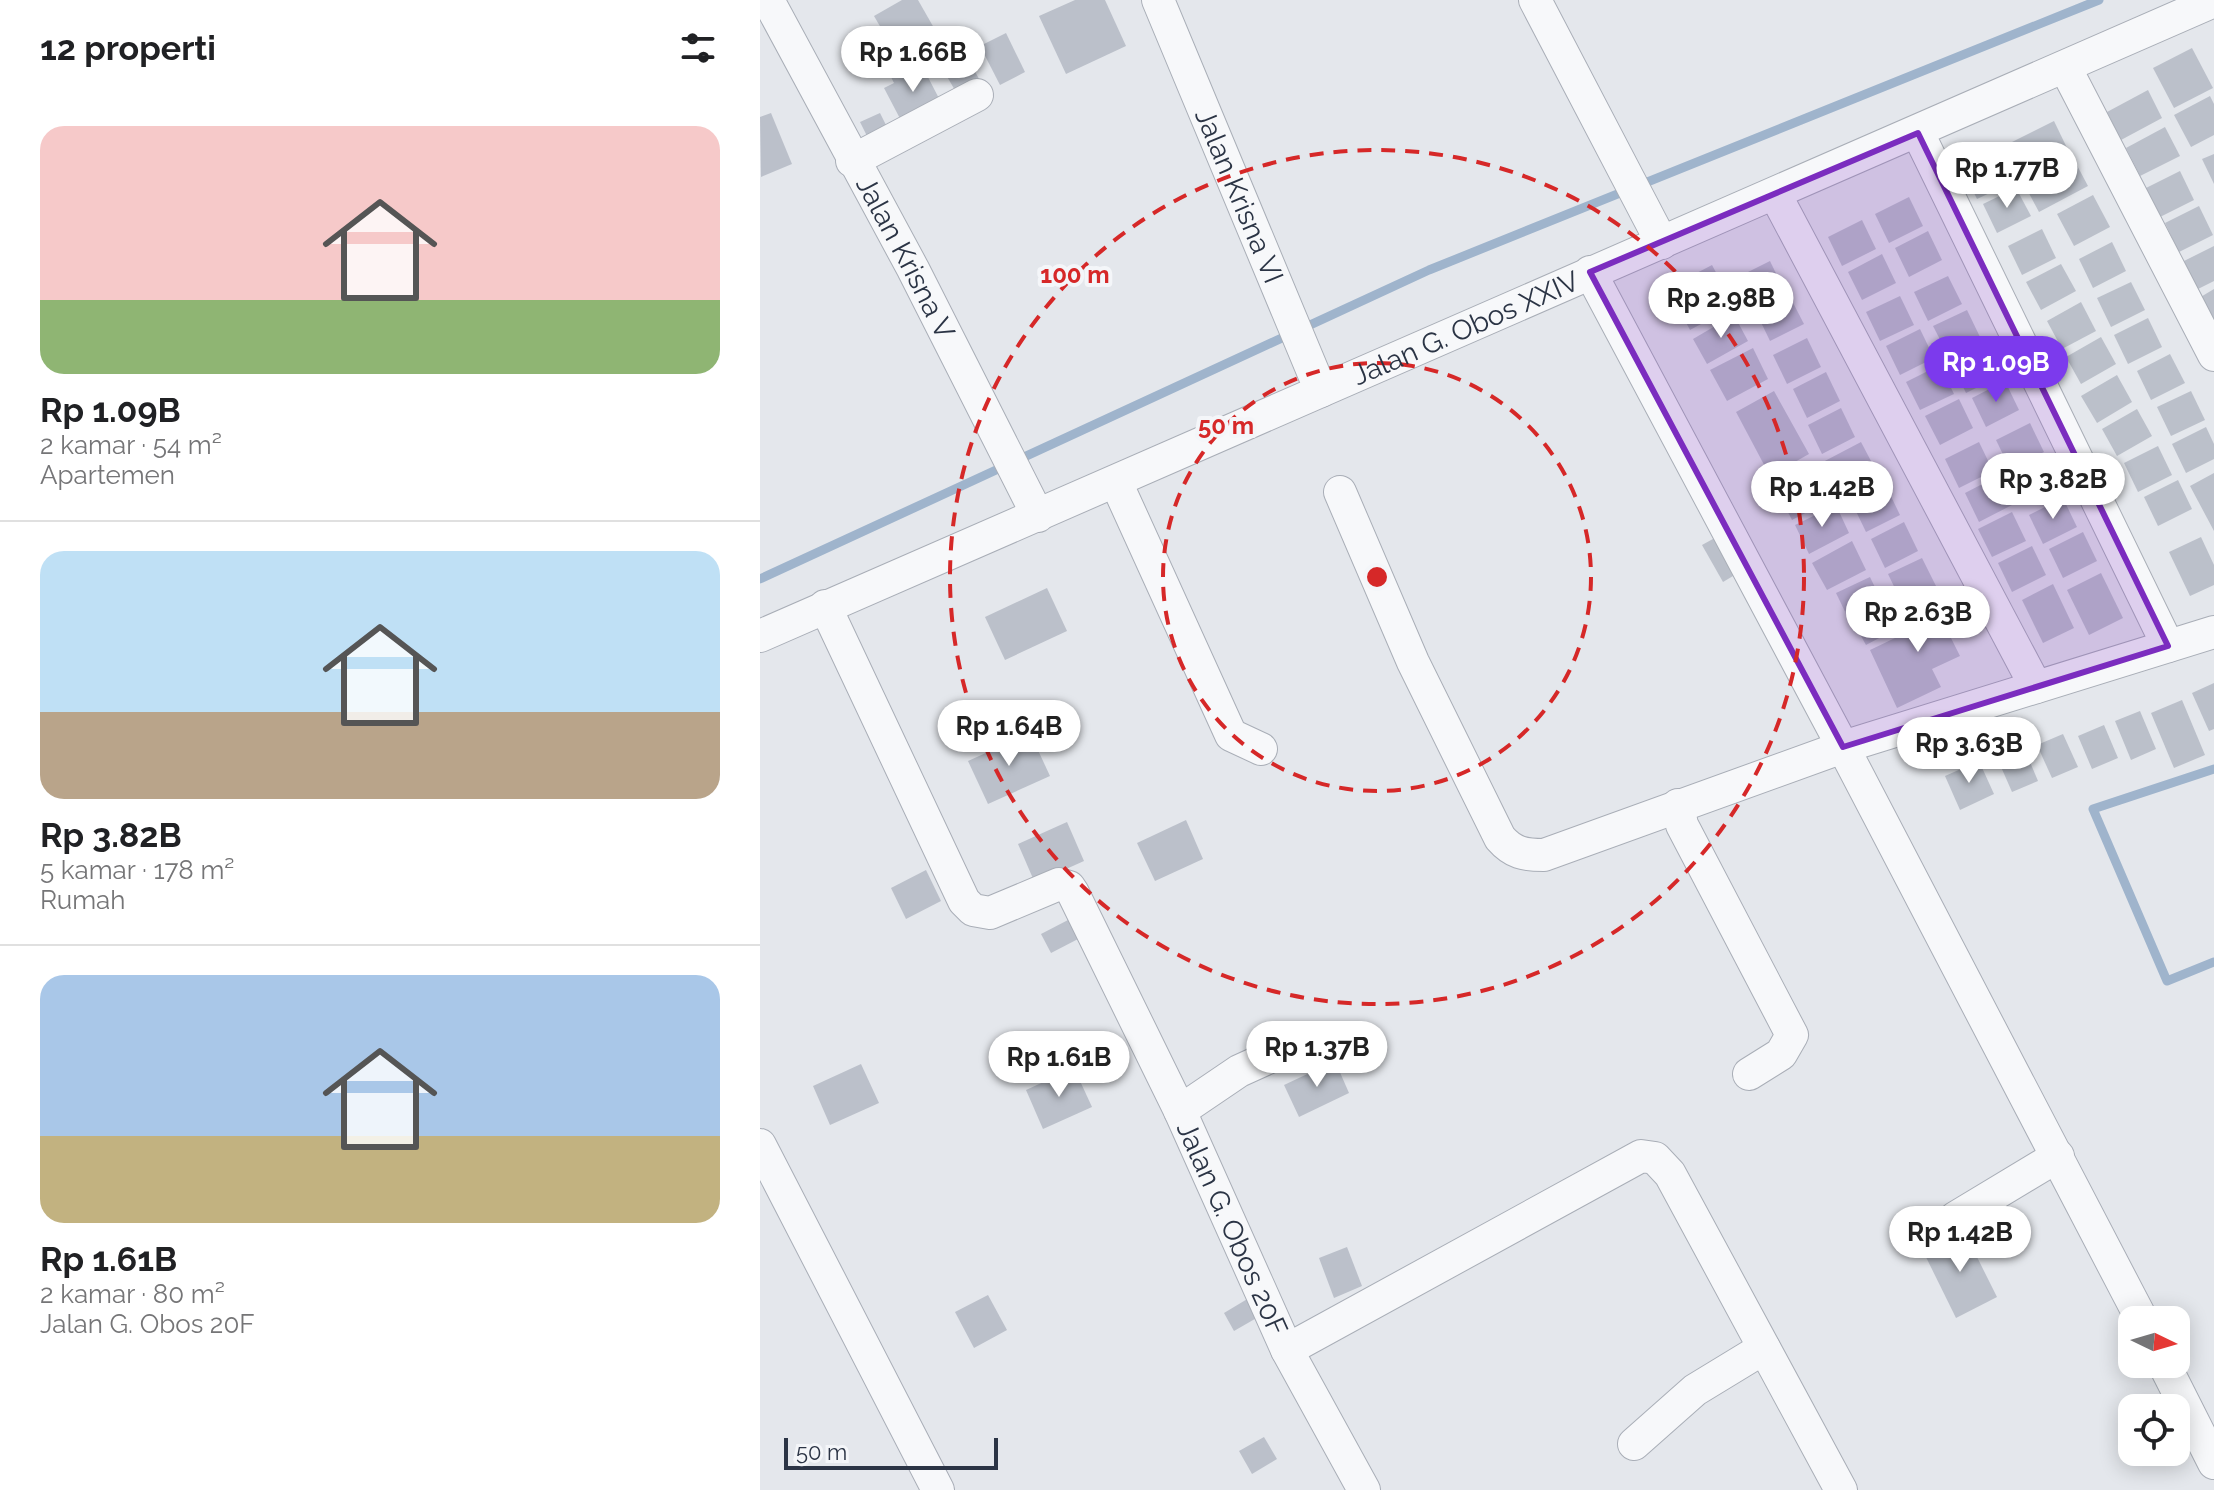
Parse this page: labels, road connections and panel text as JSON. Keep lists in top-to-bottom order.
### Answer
{
  "streets": {
    "street": [
      "Jalan Krisna VI",
      "Jalan Krisna V",
      "Jalan G. Obos XXIV",
      "Jalan G. Obos 20F"
    ]
  },
  "crossings": [
    ["Jalan Krisna VI", "Jalan G. Obos XXIV"],
    ["Jalan Krisna V", "Jalan G. Obos XXIV"],
    ["Jalan G. Obos XXIV", "Jalan G. Obos 20F"]
  ],
  "scale_bar": "50 m",
  "north": "right",
  "page": {
    "heading": "12 properti",
    "price": [
      "Rp 1.66B",
      "Rp 1.77B",
      "Rp 2.98B",
      "Rp 1.09B",
      "Rp 3.82B",
      "Rp 1.42B",
      "Rp 2.63B",
      "Rp 1.64B",
      "Rp 3.63B",
      "Rp 1.37B",
      "Rp 1.61B",
      "Rp 1.42B"
    ],
    "list": [
      {
        "name": "Rp 1.09B",
        "note": "2 kamar · 54 m² · Apartemen"
      },
      {
        "name": "Rp 3.82B",
        "note": "5 kamar · 178 m² · Rumah"
      },
      {
        "name": "Rp 1.61B",
        "note": "2 kamar · 80 m² · Jalan G. Obos 20F"
      }
    ],
    "scale": "50 m"
  },
  "rings": ["100 m", "50 m"]
}
